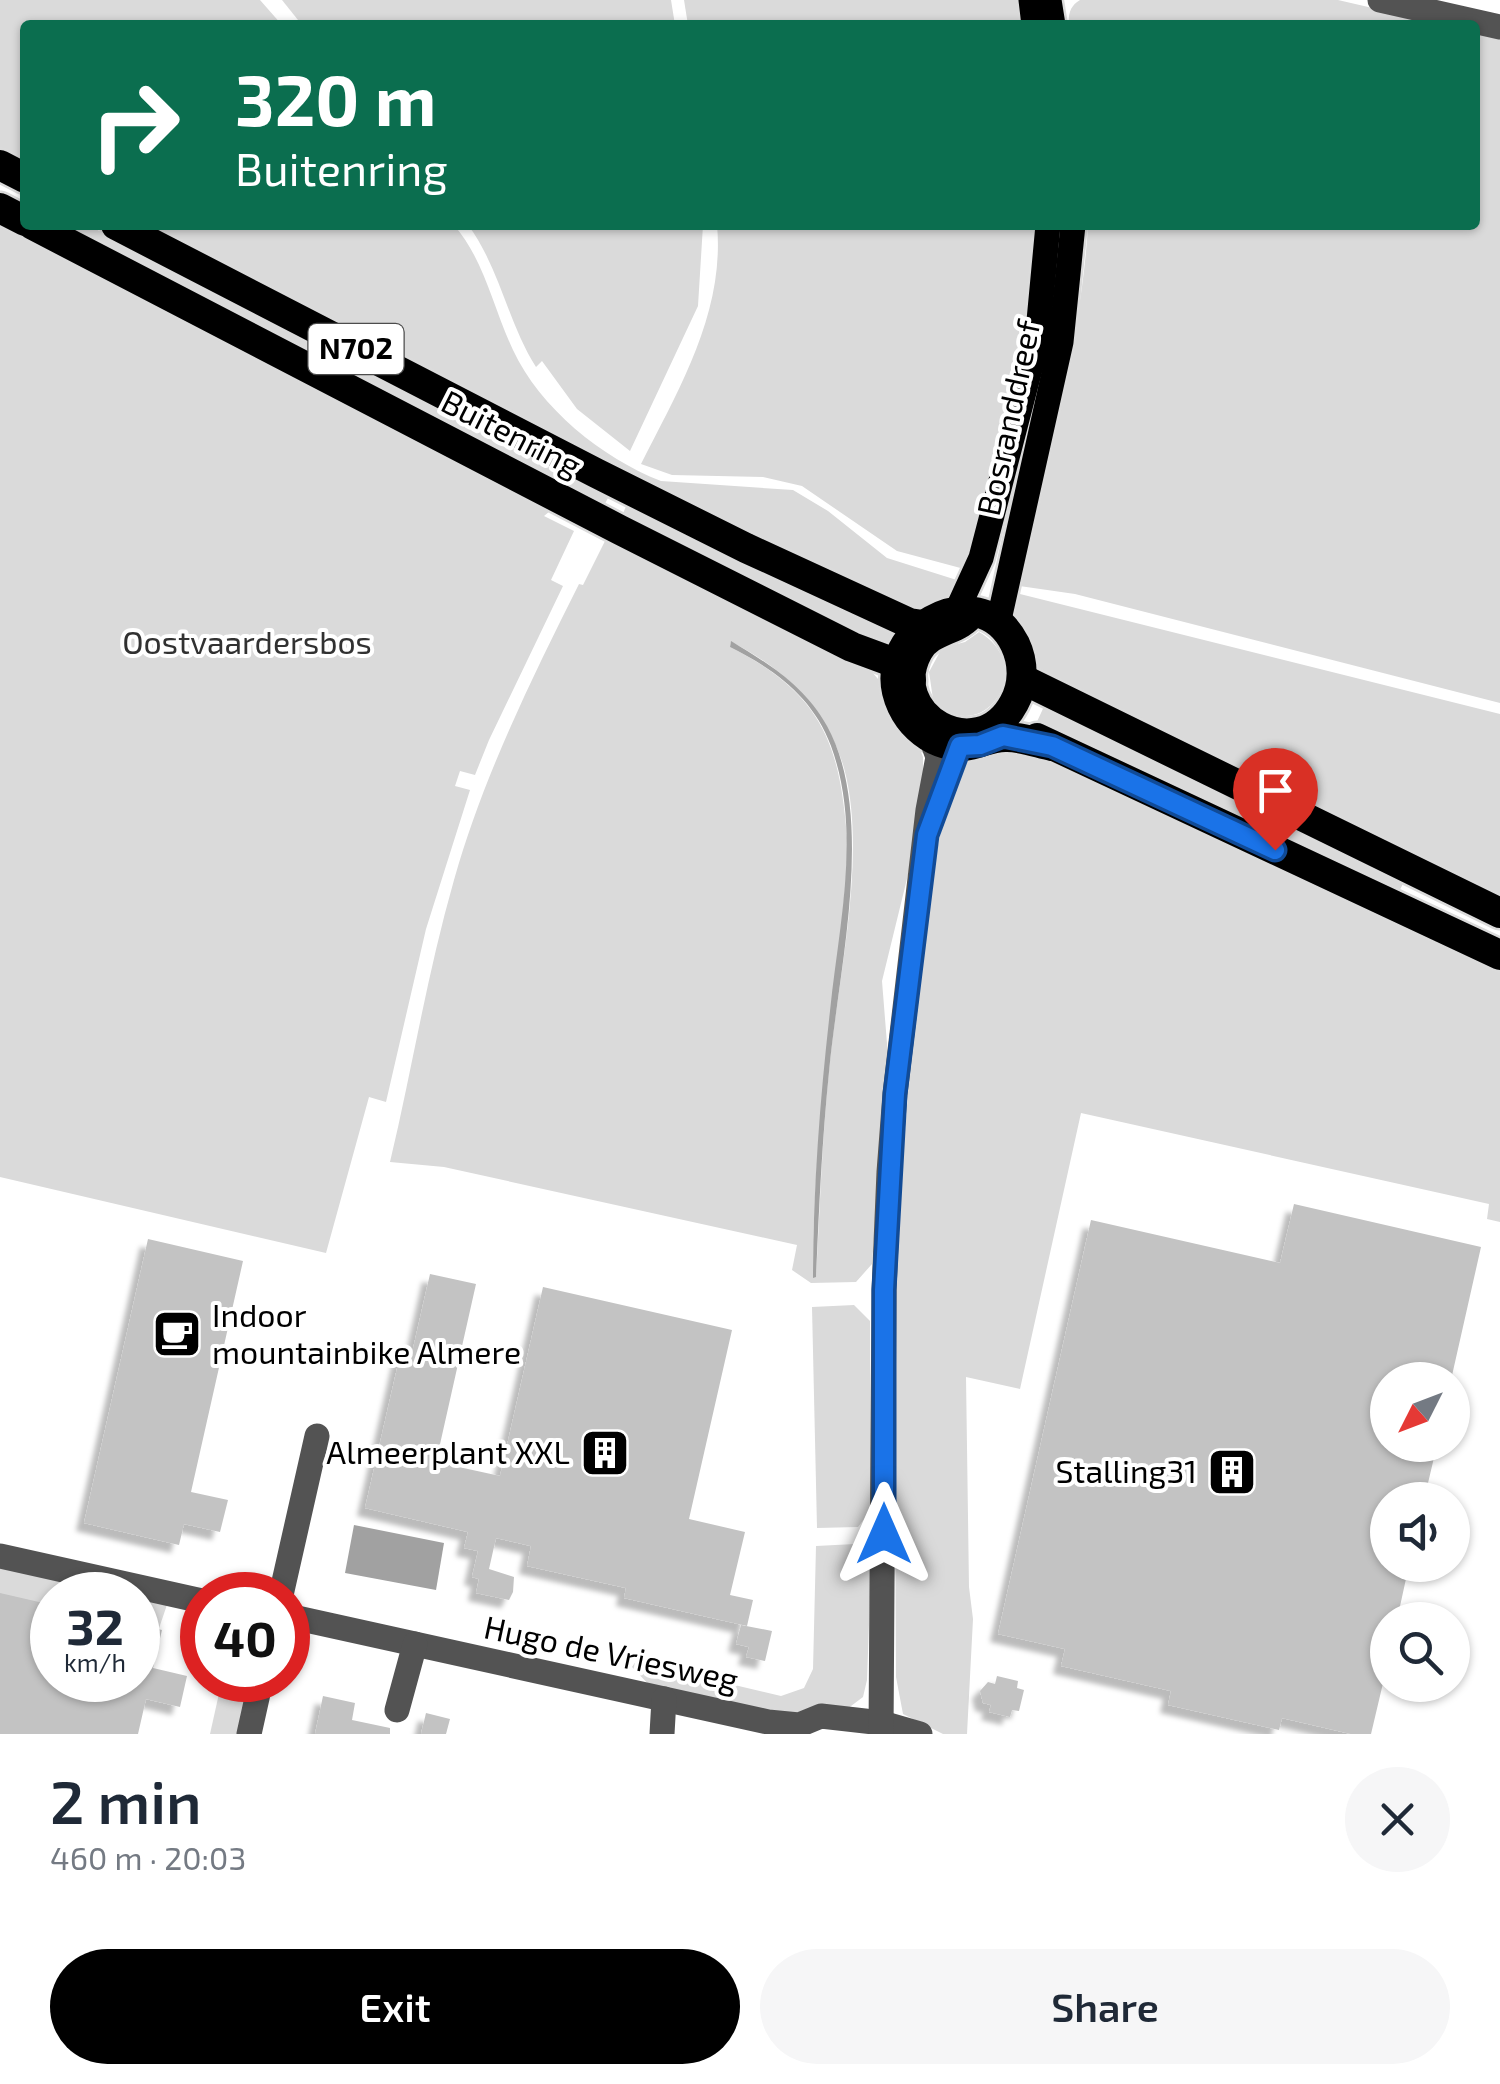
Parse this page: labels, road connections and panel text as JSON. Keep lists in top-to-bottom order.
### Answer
{
  "streets": {
    "highway": ["N702", "Buitenring"],
    "main road": ["Bosranddreef"],
    "street": ["Hugo de Vriesweg"]
  },
  "crossings": [
    ["N702", "Bosranddreef"],
    ["N702", "Buitenring"],
    ["Bosranddreef", "Buitenring"]
  ],
  "parks": ["Oostvaardersbos"],
  "places": {
    "cafe": ["Indoor mountainbike Almere"],
    "building": ["Almeerplant XXL", "Stalling31"]
  },
  "north": "bottom left",
  "page": {
    "turn": ["320 m", "Buitenring"],
    "speed": "32 km/h",
    "limit": "40",
    "heading": ["2 min", "460 m · 20:03"],
    "buttons": ["Exit", "Share"]
  }
}
